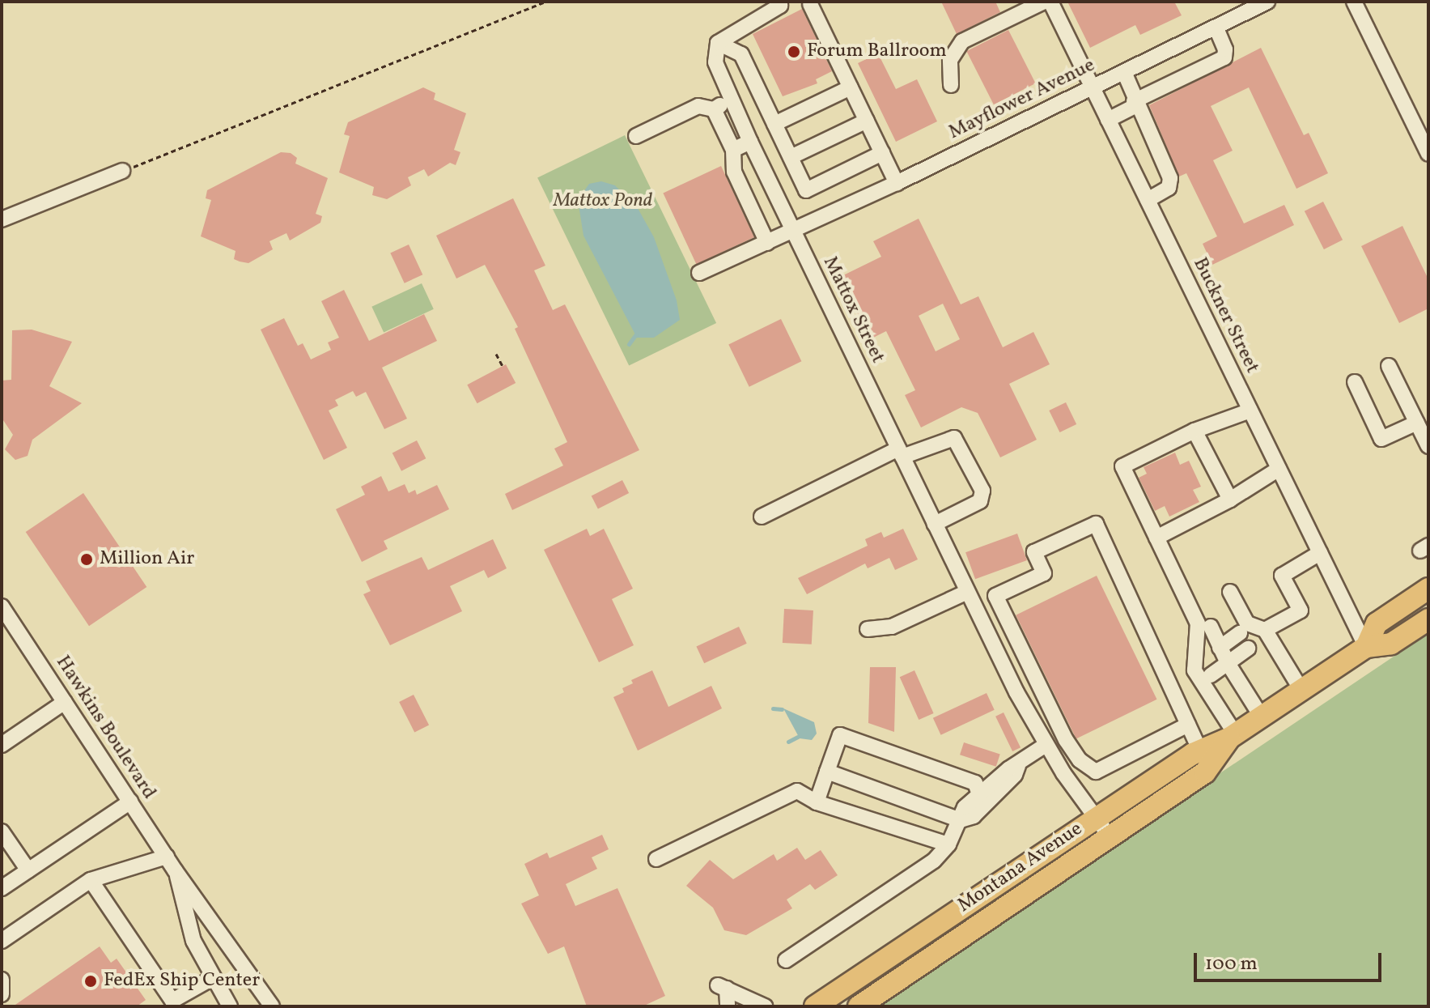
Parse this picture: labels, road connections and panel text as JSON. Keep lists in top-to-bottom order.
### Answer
{
  "streets": {
    "highway": ["Montana Avenue"],
    "street": [
      "Mayflower Avenue",
      "Mattox Street",
      "Buckner Street",
      "Hawkins Boulevard"
    ]
  },
  "crossings": [
    ["Mayflower Avenue", "Mattox Street"],
    ["Mayflower Avenue", "Buckner Street"],
    ["Mattox Street", "Montana Avenue"],
    ["Buckner Street", "Montana Avenue"]
  ],
  "parks": ["Mattox Pond"],
  "places": ["Forum Ballroom", "Million Air", "FedEx Ship Center"],
  "scale_bar": "100 m"
}
